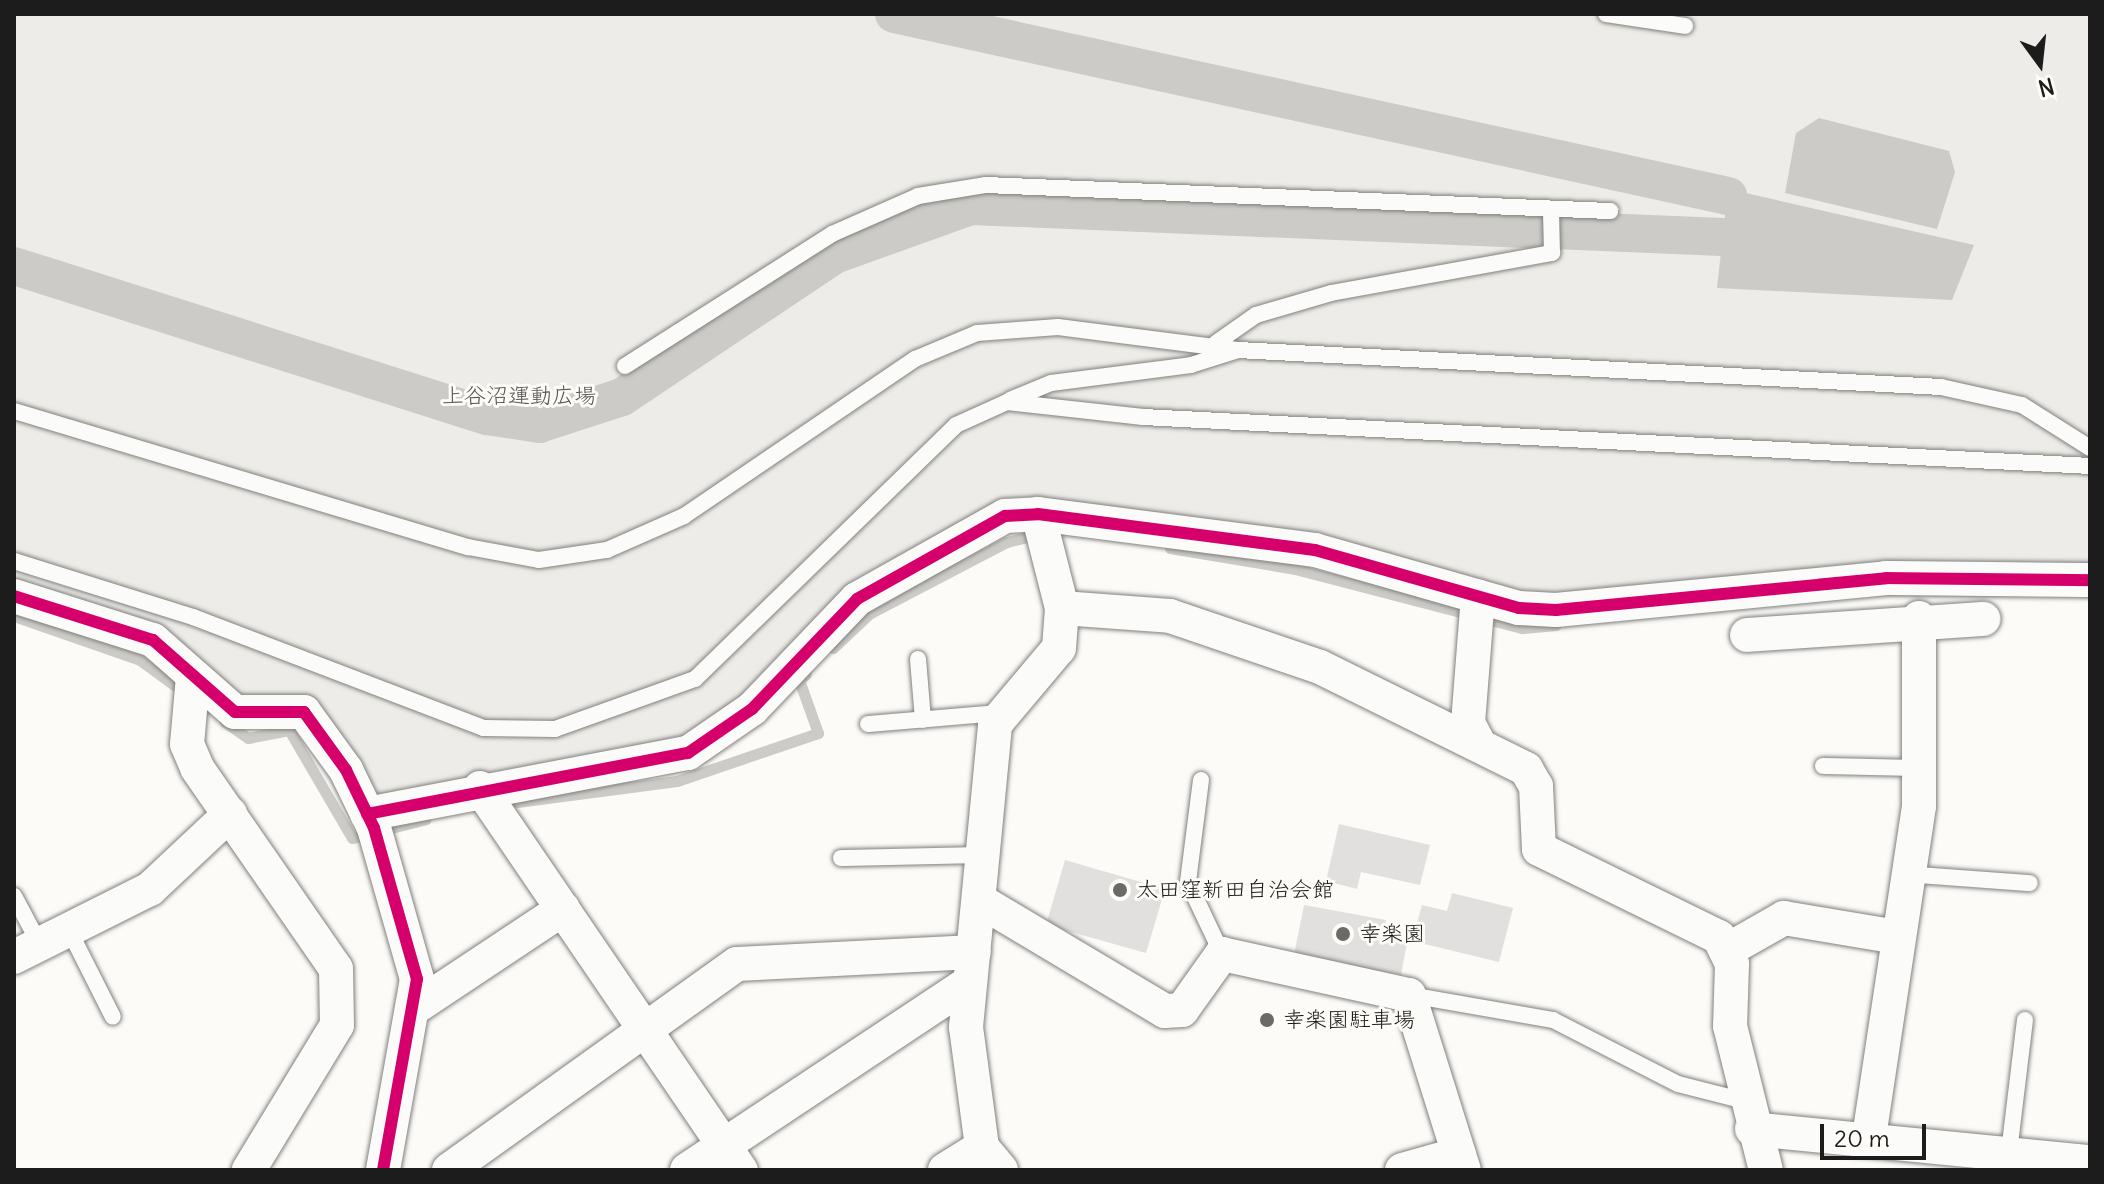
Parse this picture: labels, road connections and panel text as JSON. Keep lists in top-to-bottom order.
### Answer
{
  "parks": ["上谷沼運動広場"],
  "places": ["太田窪新田自治会館", "幸楽園", "幸楽園駐車場"],
  "scale_bar": "20 m",
  "north": "bottom"
}
